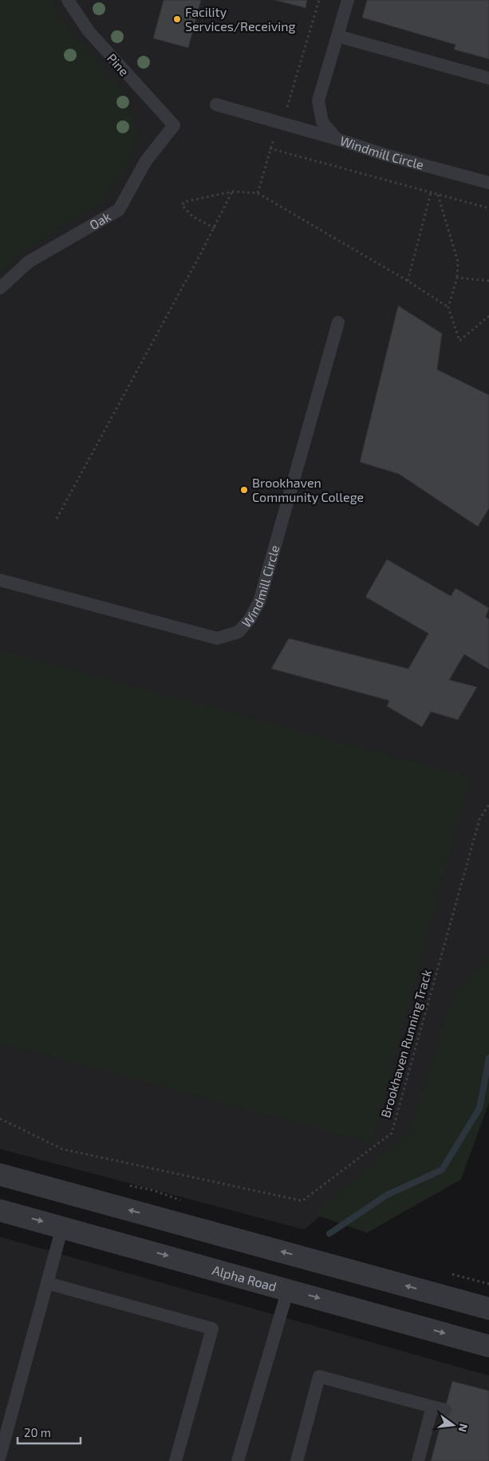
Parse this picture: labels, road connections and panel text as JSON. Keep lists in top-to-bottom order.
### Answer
{
  "streets": {
    "street": ["Alpha Road"],
    "lane": ["Pine", "Windmill Circle", "Oak"],
    "path": ["Brookhaven Running Track"]
  },
  "crossings": [
    ["Pine", "Oak"]
  ],
  "places": ["Facility Services/Receiving", "Brookhaven Community College"],
  "scale_bar": "20 m",
  "north": "right"
}
